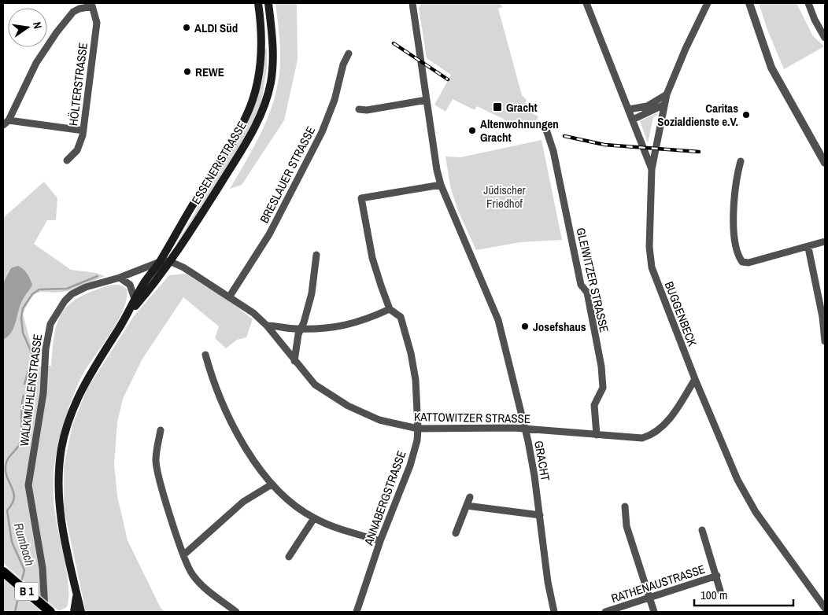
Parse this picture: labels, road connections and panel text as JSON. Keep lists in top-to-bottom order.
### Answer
{
  "streets": {
    "main road": ["ESSENER STRASSE", "B 1"],
    "street": [
      "HÖLTERSTRASSE",
      "BRESLAUER STRASSE",
      "GLEIWITZER STRASSE",
      "BUGGENBECK",
      "WALKMÜHLENSTRASSE",
      "KATTOWITZER STRASSE",
      "GRACHT",
      "ANNABERGSTRASSE",
      "RATHENAUSTRASSE"
    ]
  },
  "crossings": [
    ["ESSENER STRASSE", "WALKMÜHLENSTRASSE"],
    ["ESSENER STRASSE", "KATTOWITZER STRASSE"],
    ["BRESLAUER STRASSE", "KATTOWITZER STRASSE"],
    ["GLEIWITZER STRASSE", "KATTOWITZER STRASSE"],
    ["BUGGENBECK", "KATTOWITZER STRASSE"],
    ["KATTOWITZER STRASSE", "GRACHT"],
    ["KATTOWITZER STRASSE", "ANNABERGSTRASSE"],
    ["GRACHT", "ANNABERGSTRASSE"]
  ],
  "water": ["Rumbach"],
  "parks": ["Jüdischer Friedhof"],
  "places": {
    "other": [
      "ALDI Süd",
      "REWE",
      "Caritas Sozialdienste e.V.",
      "Altenwohnungen Gracht",
      "Josefshaus"
    ],
    "transit": ["Gracht"]
  },
  "scale_bar": "100 m",
  "north": "right"
}
